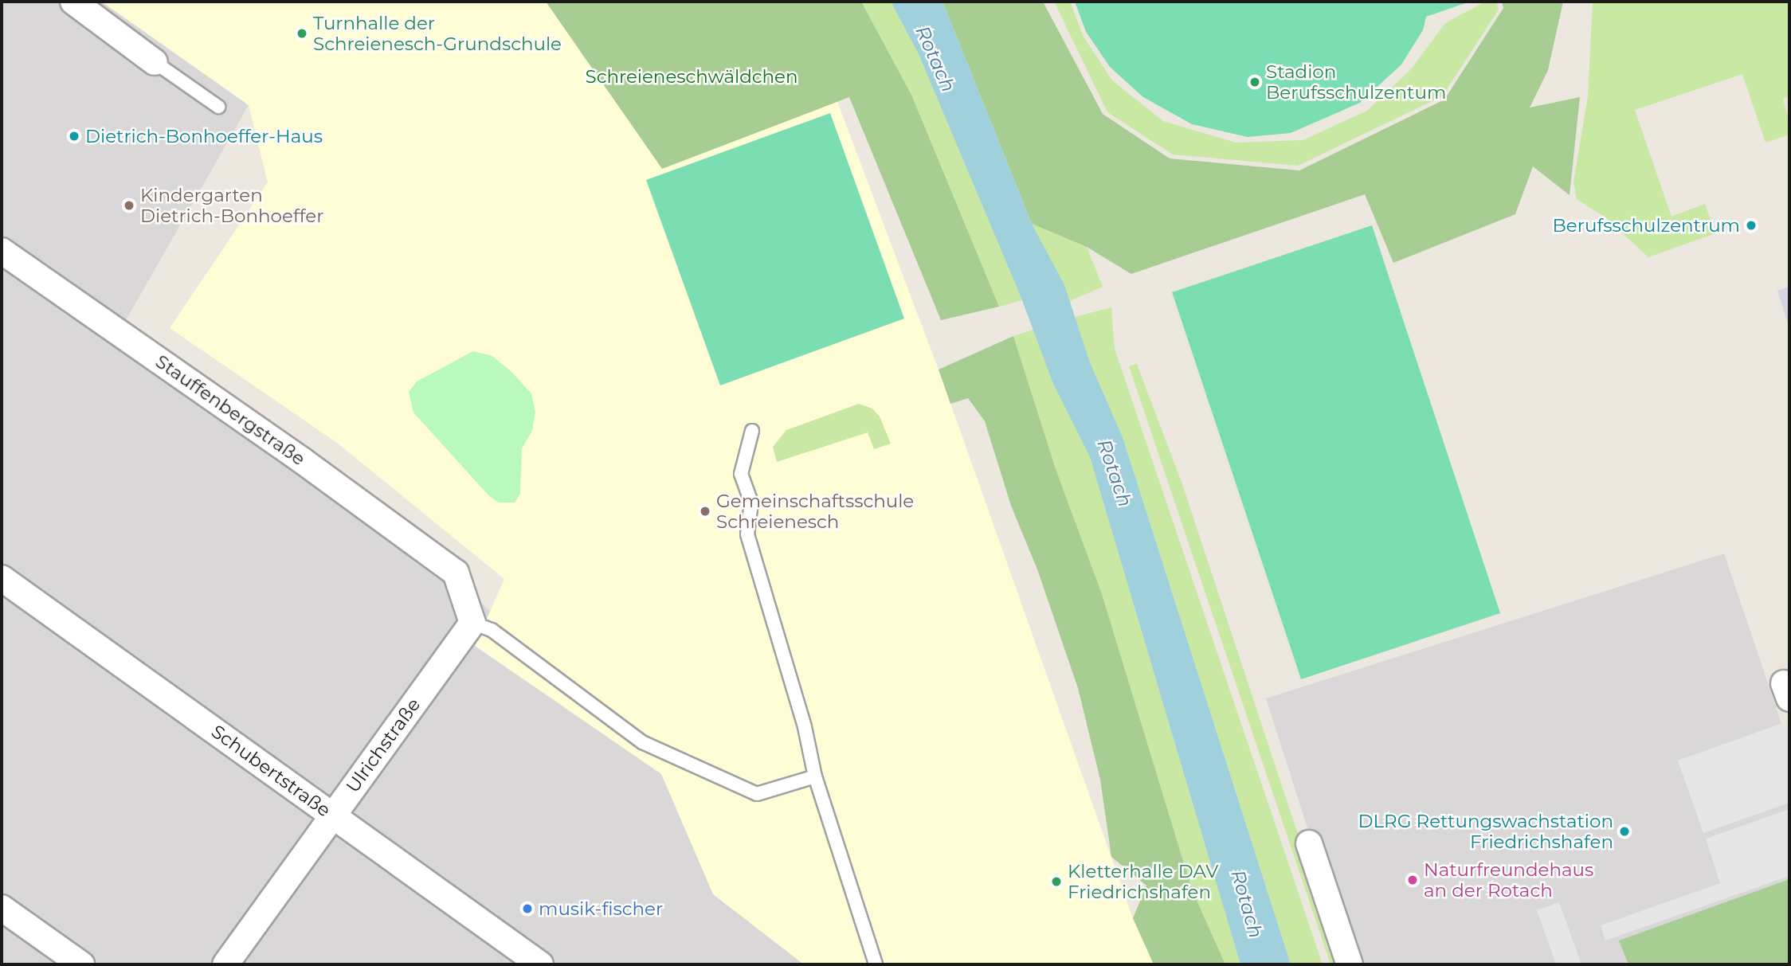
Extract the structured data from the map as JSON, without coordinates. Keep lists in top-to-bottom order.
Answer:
{
  "streets": {
    "street": ["Stauffenbergstraße", "Ulrichstraße", "Schubertstraße"]
  },
  "crossings": [
    ["Stauffenbergstraße", "Ulrichstraße"],
    ["Ulrichstraße", "Schubertstraße"]
  ],
  "water": ["Rotach"],
  "parks": ["Schreieneschwäldchen"],
  "places": [
    "Turnhalle der Schreienesch-Grundschule",
    "Stadion Berufsschulzentum",
    "Dietrich-Bonhoeffer-Haus",
    "Kindergarten Dietrich-Bonhoeffer",
    "Berufsschulzentrum",
    "Gemeinschaftsschule Schreienesch",
    "DLRG Rettungswachstation Friedrichshafen",
    "Naturfreundehaus an der Rotach",
    "Kletterhalle DAV Friedrichshafen",
    "musik-fischer"
  ]
}
